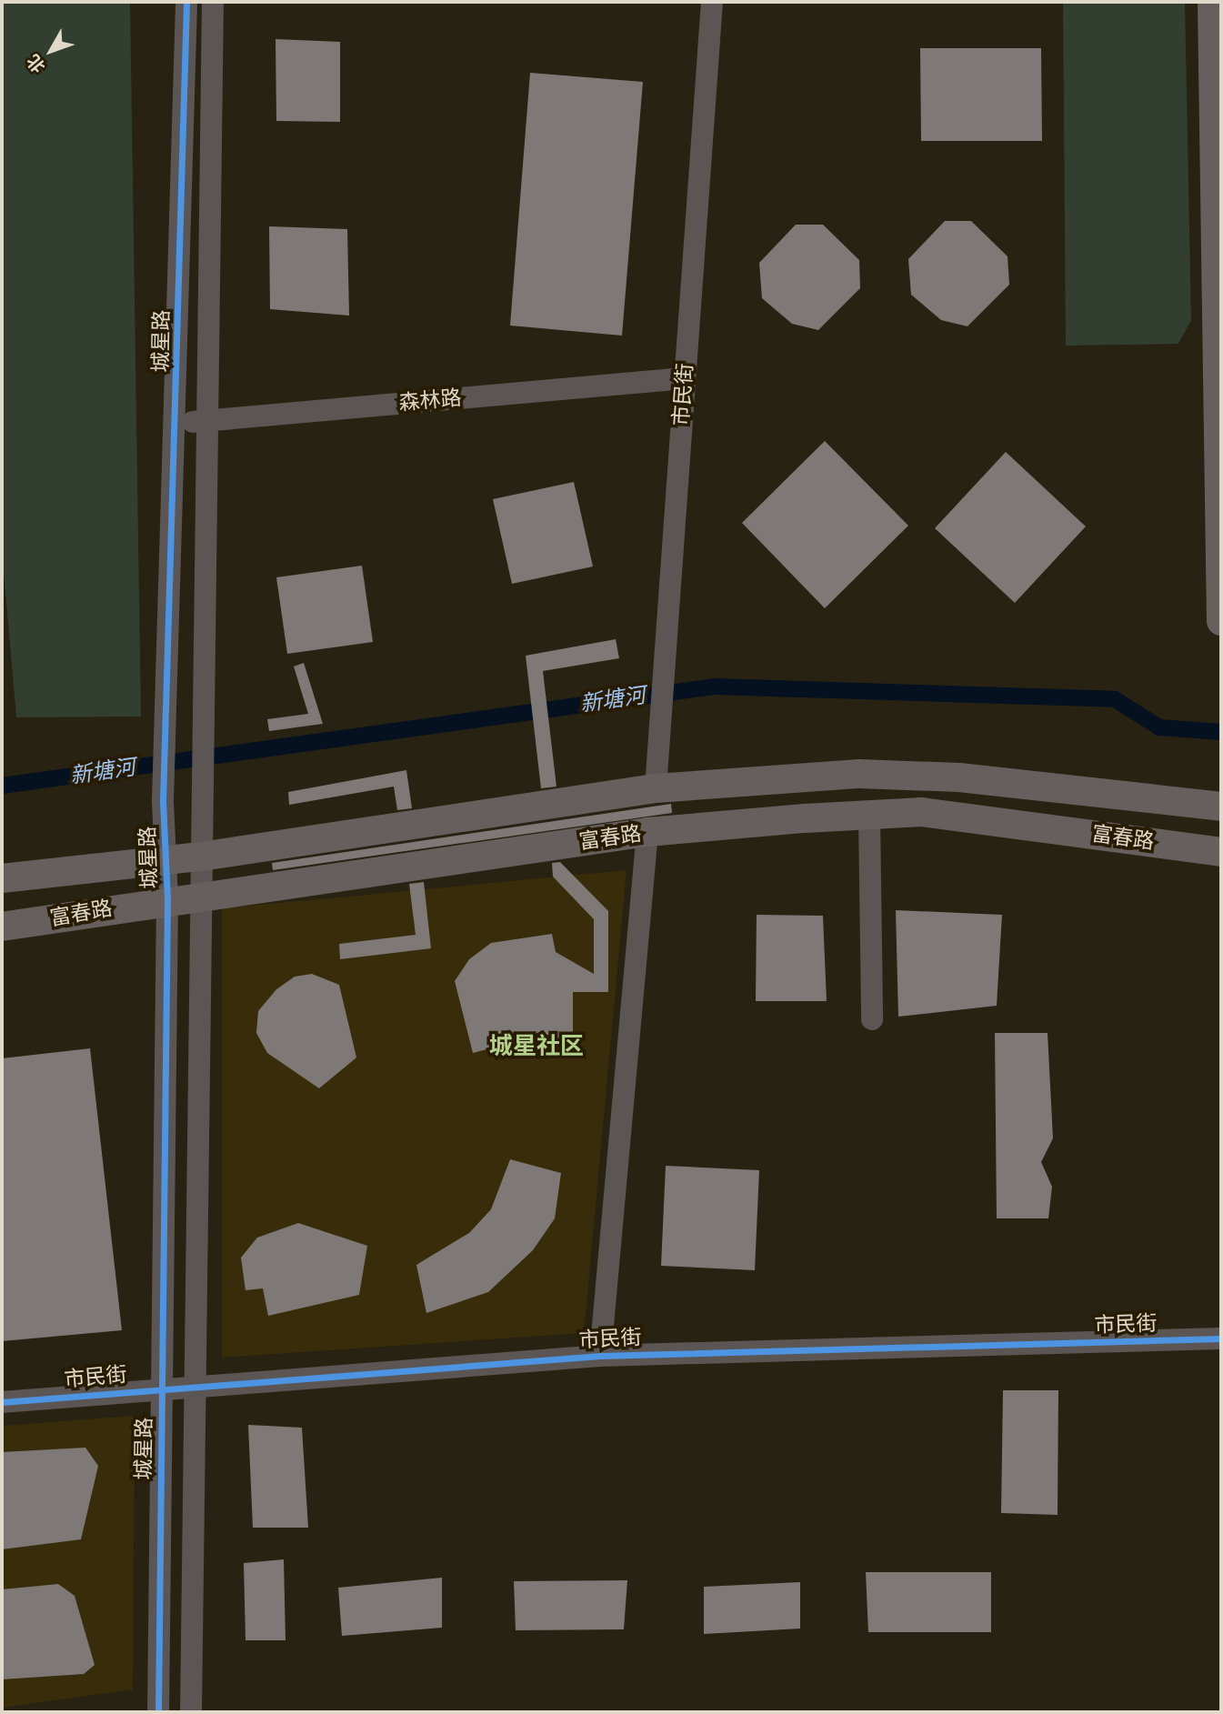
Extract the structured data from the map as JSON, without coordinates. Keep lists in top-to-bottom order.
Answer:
{
  "streets": {
    "main road": ["富春路"],
    "street": ["城星路", "市民街", "森林路"]
  },
  "crossings": [
    ["城星路", "市民街"],
    ["城星路", "森林路"],
    ["城星路", "富春路"],
    ["市民街", "森林路"],
    ["市民街", "富春路"]
  ],
  "districts": ["城星社区"],
  "water": ["新塘河"],
  "north": "bottom left"
}
